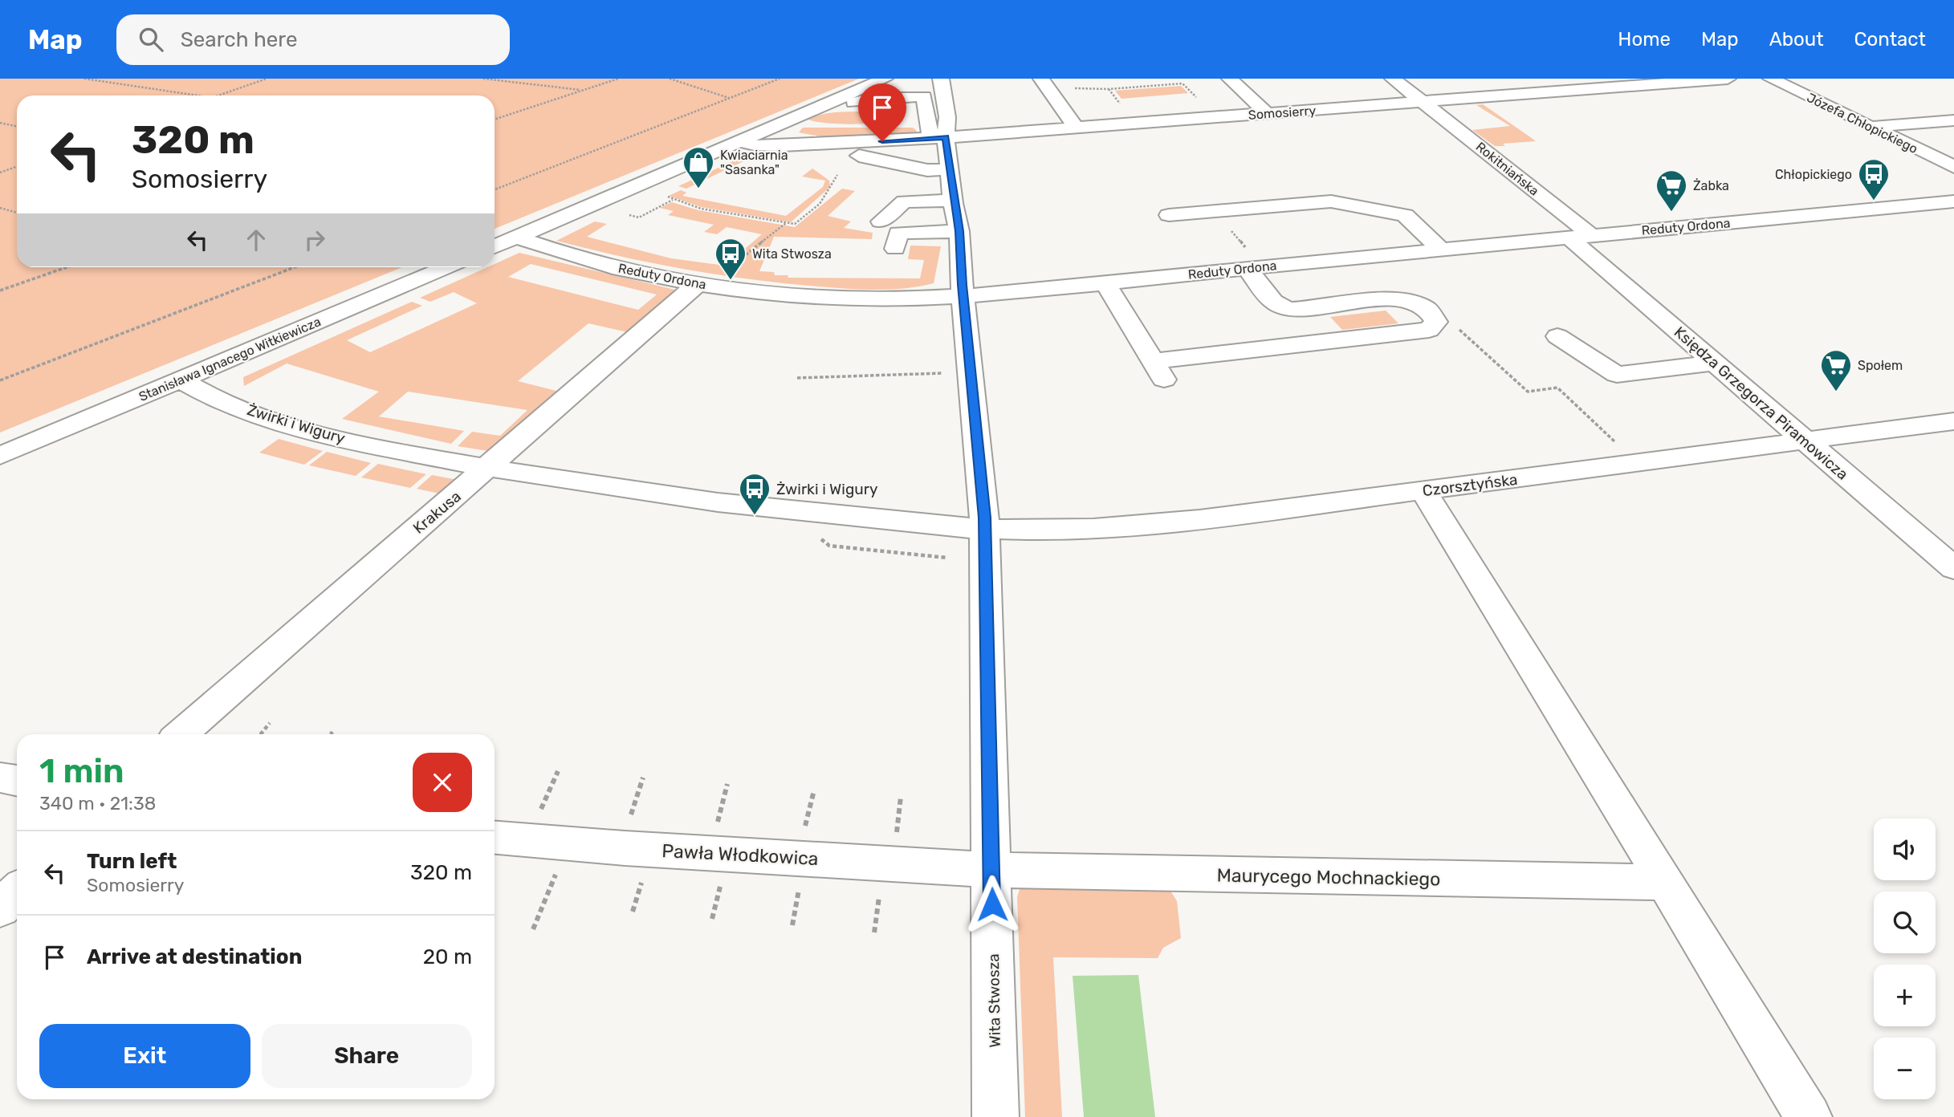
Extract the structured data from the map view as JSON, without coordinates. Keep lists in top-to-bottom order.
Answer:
{
  "streets": {
    "street": [
      "Somosierry",
      "Józefa Chłopickiego",
      "Rokitniańska",
      "Reduty Ordona",
      "Stanisława Ignacego Witkiewicza",
      "Księdza Grzegorza Piramowicza",
      "Żwirki i Wigury",
      "Czorsztyńska",
      "Krakusa",
      "Pawła Włodkowica",
      "Maurycego Mochnackiego",
      "Wita Stwosza"
    ]
  },
  "crossings": [
    ["Somosierry", "Rokitniańska"],
    ["Somosierry", "Wita Stwosza"],
    ["Rokitniańska", "Reduty Ordona"],
    ["Rokitniańska", "Księdza Grzegorza Piramowicza"],
    ["Reduty Ordona", "Księdza Grzegorza Piramowicza"],
    ["Reduty Ordona", "Krakusa"],
    ["Reduty Ordona", "Wita Stwosza"],
    ["Stanisława Ignacego Witkiewicza", "Żwirki i Wigury"],
    ["Księdza Grzegorza Piramowicza", "Czorsztyńska"],
    ["Żwirki i Wigury", "Czorsztyńska"],
    ["Żwirki i Wigury", "Krakusa"],
    ["Żwirki i Wigury", "Wita Stwosza"],
    ["Czorsztyńska", "Wita Stwosza"],
    ["Pawła Włodkowica", "Maurycego Mochnackiego"],
    ["Pawła Włodkowica", "Wita Stwosza"],
    ["Maurycego Mochnackiego", "Wita Stwosza"]
  ],
  "places": {
    "shop": ["Kwiaciarnia \"Sasanka\""],
    "bus stop": ["Chłopickiego", "Wita Stwosza", "Żwirki i Wigury"],
    "supermarket": ["Żabka", "Społem"]
  },
  "page": {
    "header": "Map",
    "search": "Search here",
    "nav": [
      "Home",
      "Map",
      "About",
      "Contact"
    ],
    "turn": ["320 m", "Somosierry"],
    "heading": ["1 min", "340 m · 21:38"],
    "map_buttons": ["+", "−"],
    "list": [
      {
        "name": "Turn left",
        "note": "Somosierry",
        "value": "320 m"
      },
      {
        "name": "Arrive at destination",
        "value": "20 m"
      }
    ],
    "buttons": ["Exit", "Share"]
  }
}
